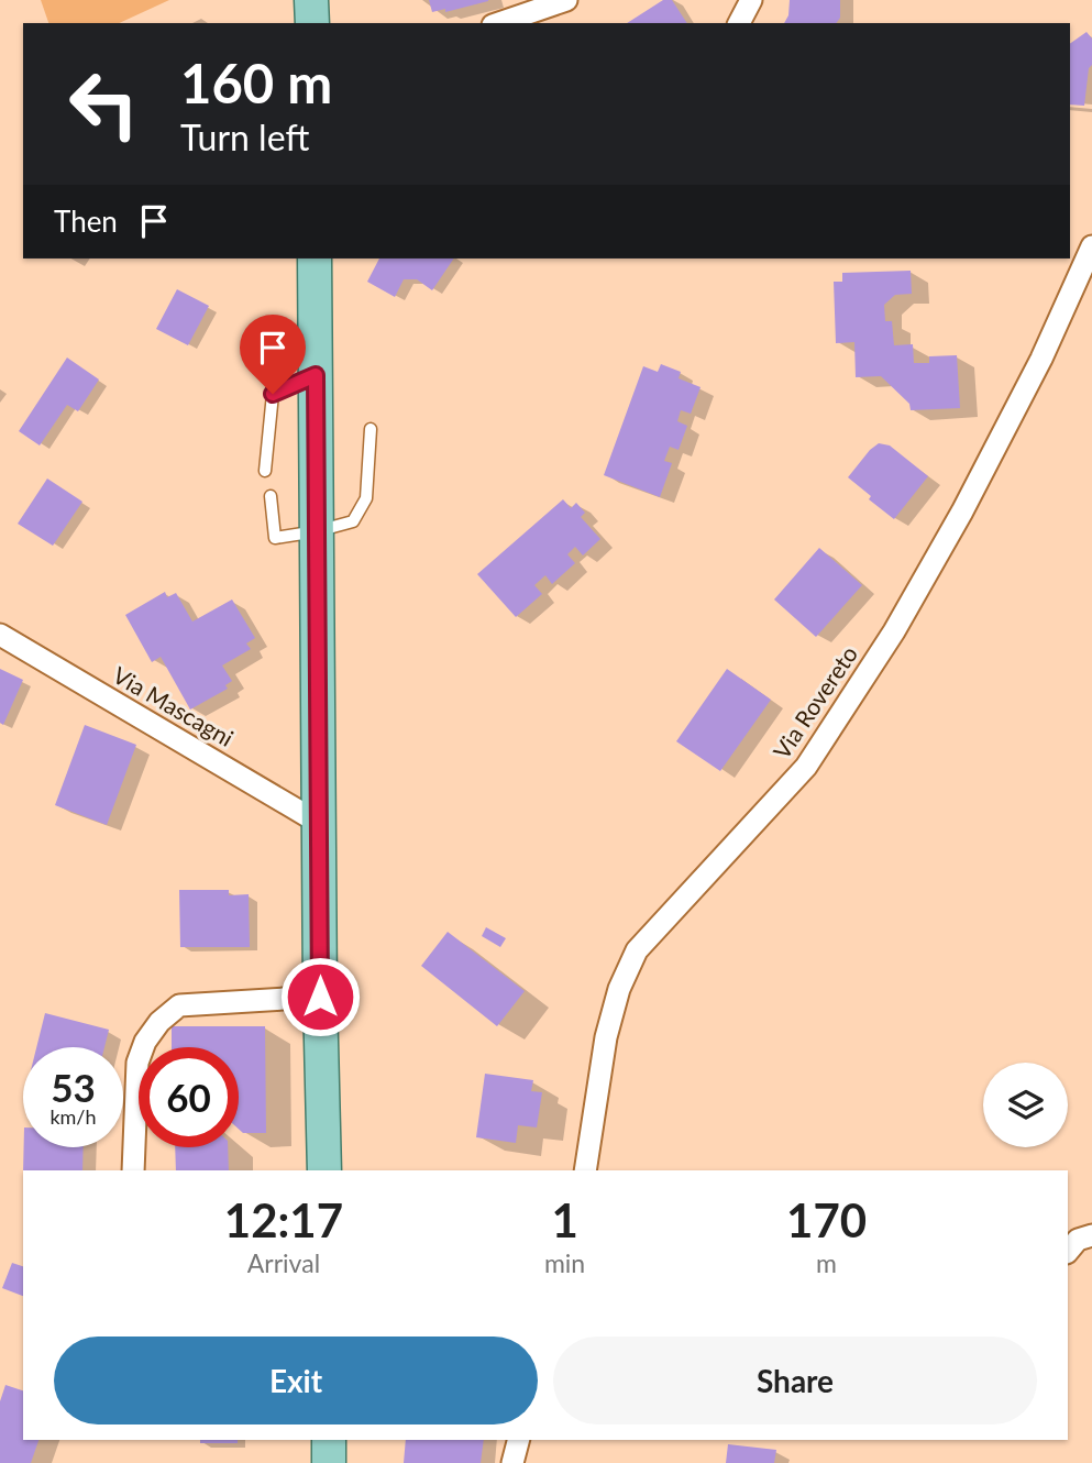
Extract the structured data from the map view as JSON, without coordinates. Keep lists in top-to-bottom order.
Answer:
{
  "streets": {
    "street": ["Via Rovereto", "Via Mascagni"]
  },
  "page": {
    "turn": ["160 m", "Turn left"],
    "then": "Then",
    "speed": "53 km/h",
    "limit": "60",
    "eta": [
      "12:17",
      "Arrival",
      "1",
      "min",
      "170",
      "m"
    ],
    "buttons": ["Exit", "Share"]
  }
}
